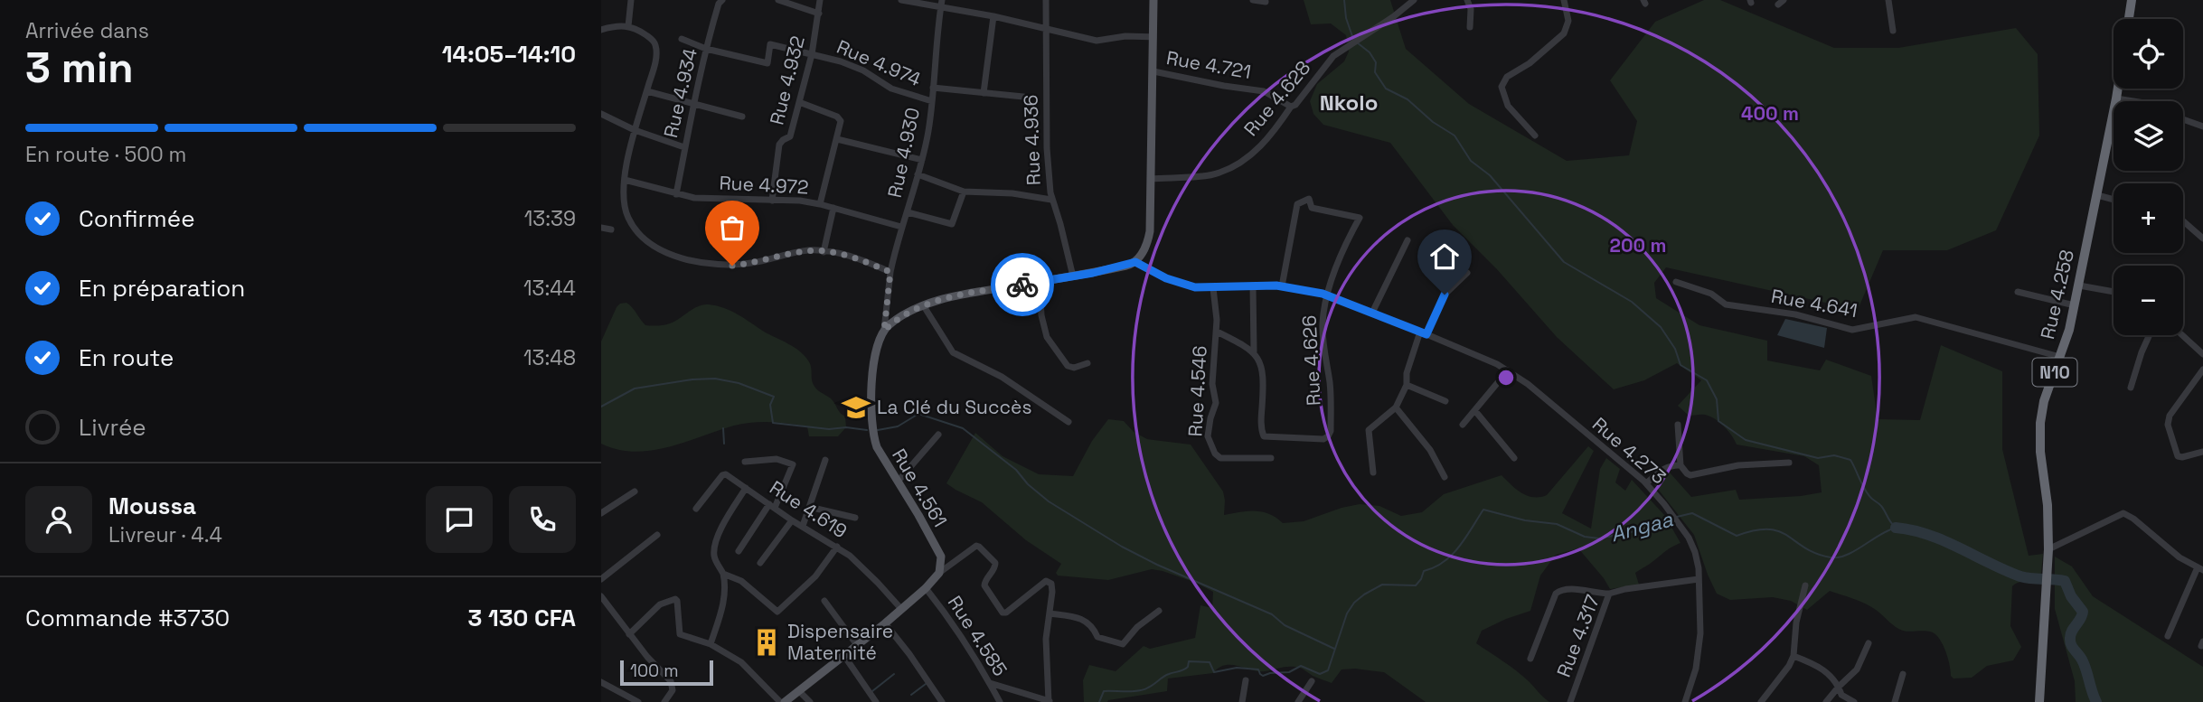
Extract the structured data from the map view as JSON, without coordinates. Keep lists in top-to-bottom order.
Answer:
{
  "streets": {
    "highway": ["Rue 4.258", "N10"],
    "main road": ["Rue 4.561"],
    "street": [
      "Rue 4.974",
      "Rue 4.721",
      "Rue 4.932",
      "Rue 4.934",
      "Rue 4.628",
      "Rue 4.936",
      "Rue 4.930",
      "Rue 4.972",
      "Rue 4.641",
      "Rue 4.626",
      "Rue 4.546",
      "Rue 4.273",
      "Rue 4.619",
      "Rue 4.585",
      "Rue 4.317"
    ]
  },
  "crossings": [
    ["Rue 4.974", "Rue 4.932"],
    ["Rue 4.974", "Rue 4.934"],
    ["Rue 4.974", "Rue 4.930"],
    ["Rue 4.721", "Rue 4.628"],
    ["Rue 4.932", "Rue 4.972"],
    ["Rue 4.934", "Rue 4.972"],
    ["Rue 4.930", "Rue 4.972"],
    ["Rue 4.930", "Rue 4.561"],
    ["Rue 4.258", "Rue 4.641"],
    ["Rue 4.626", "Rue 4.273"],
    ["Rue 4.546", "Rue 4.273"],
    ["Rue 4.273", "Rue 4.317"]
  ],
  "districts": ["Nkolo"],
  "water": ["Angaa"],
  "places": {
    "school or university": ["La Clé du Succès"],
    "building": ["Dispensaire Maternité"]
  },
  "scale_bar": "100 m",
  "page": {
    "heading": ["3 min", "Arrivée dans", "14:05–14:10"],
    "panel": [
      "Moussa",
      "Livreur · 4.4",
      "Commande #3730",
      "3 130 CFA"
    ],
    "map_buttons": ["+", "−"],
    "bar": "En route · 500 m",
    "list": [
      ["Confirmée", "13:39"],
      ["En préparation", "13:44"],
      ["En route", "13:48"],
      "Livrée"
    ],
    "scale": "100 m"
  },
  "rings": ["400 m", "200 m"]
}
